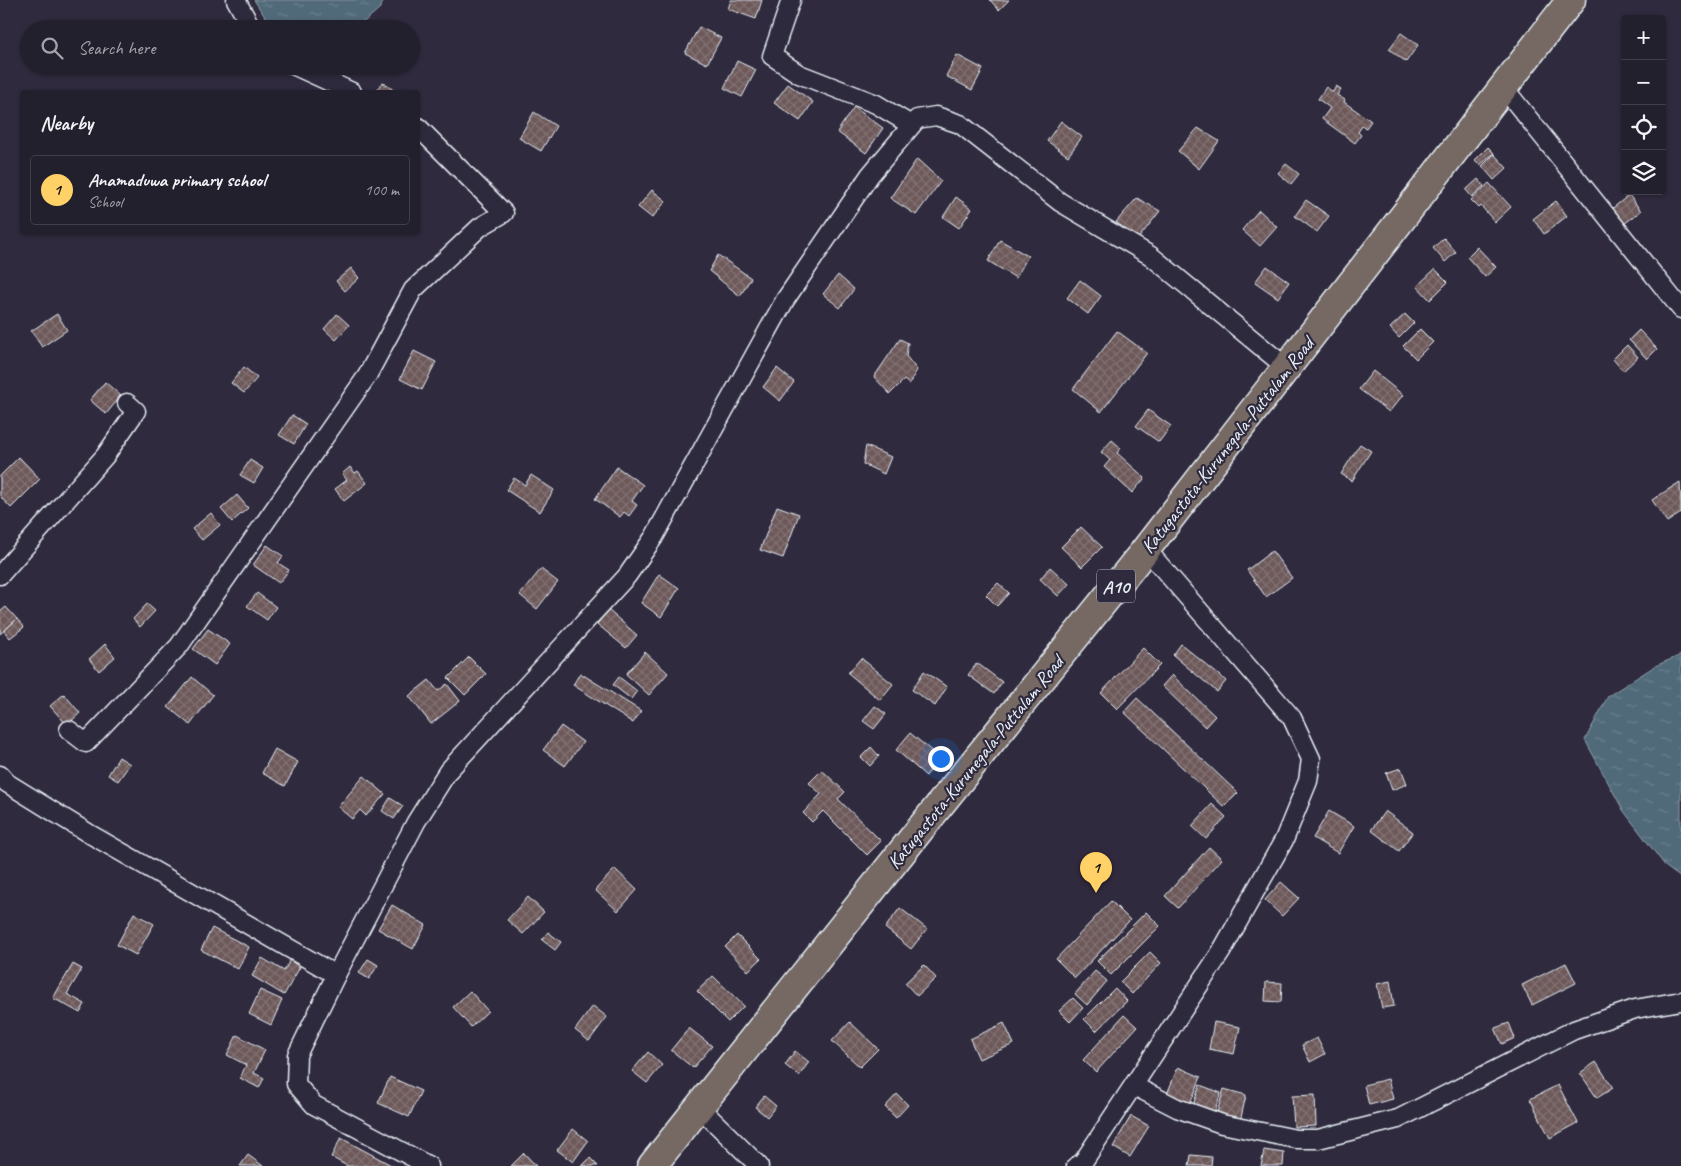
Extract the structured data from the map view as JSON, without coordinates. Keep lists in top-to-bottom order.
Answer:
{
  "streets": {
    "highway": ["Katugastota-Kurunegala-Puttalam Road", "A10"]
  },
  "page": {
    "map_buttons": ["+", "−"],
    "search": "Search here",
    "heading": "Nearby",
    "list": [
      {
        "mark": "1",
        "name": "Anamaduwa primary school",
        "note": "School",
        "value": "100 m"
      }
    ],
    "pins": "1"
  }
}
